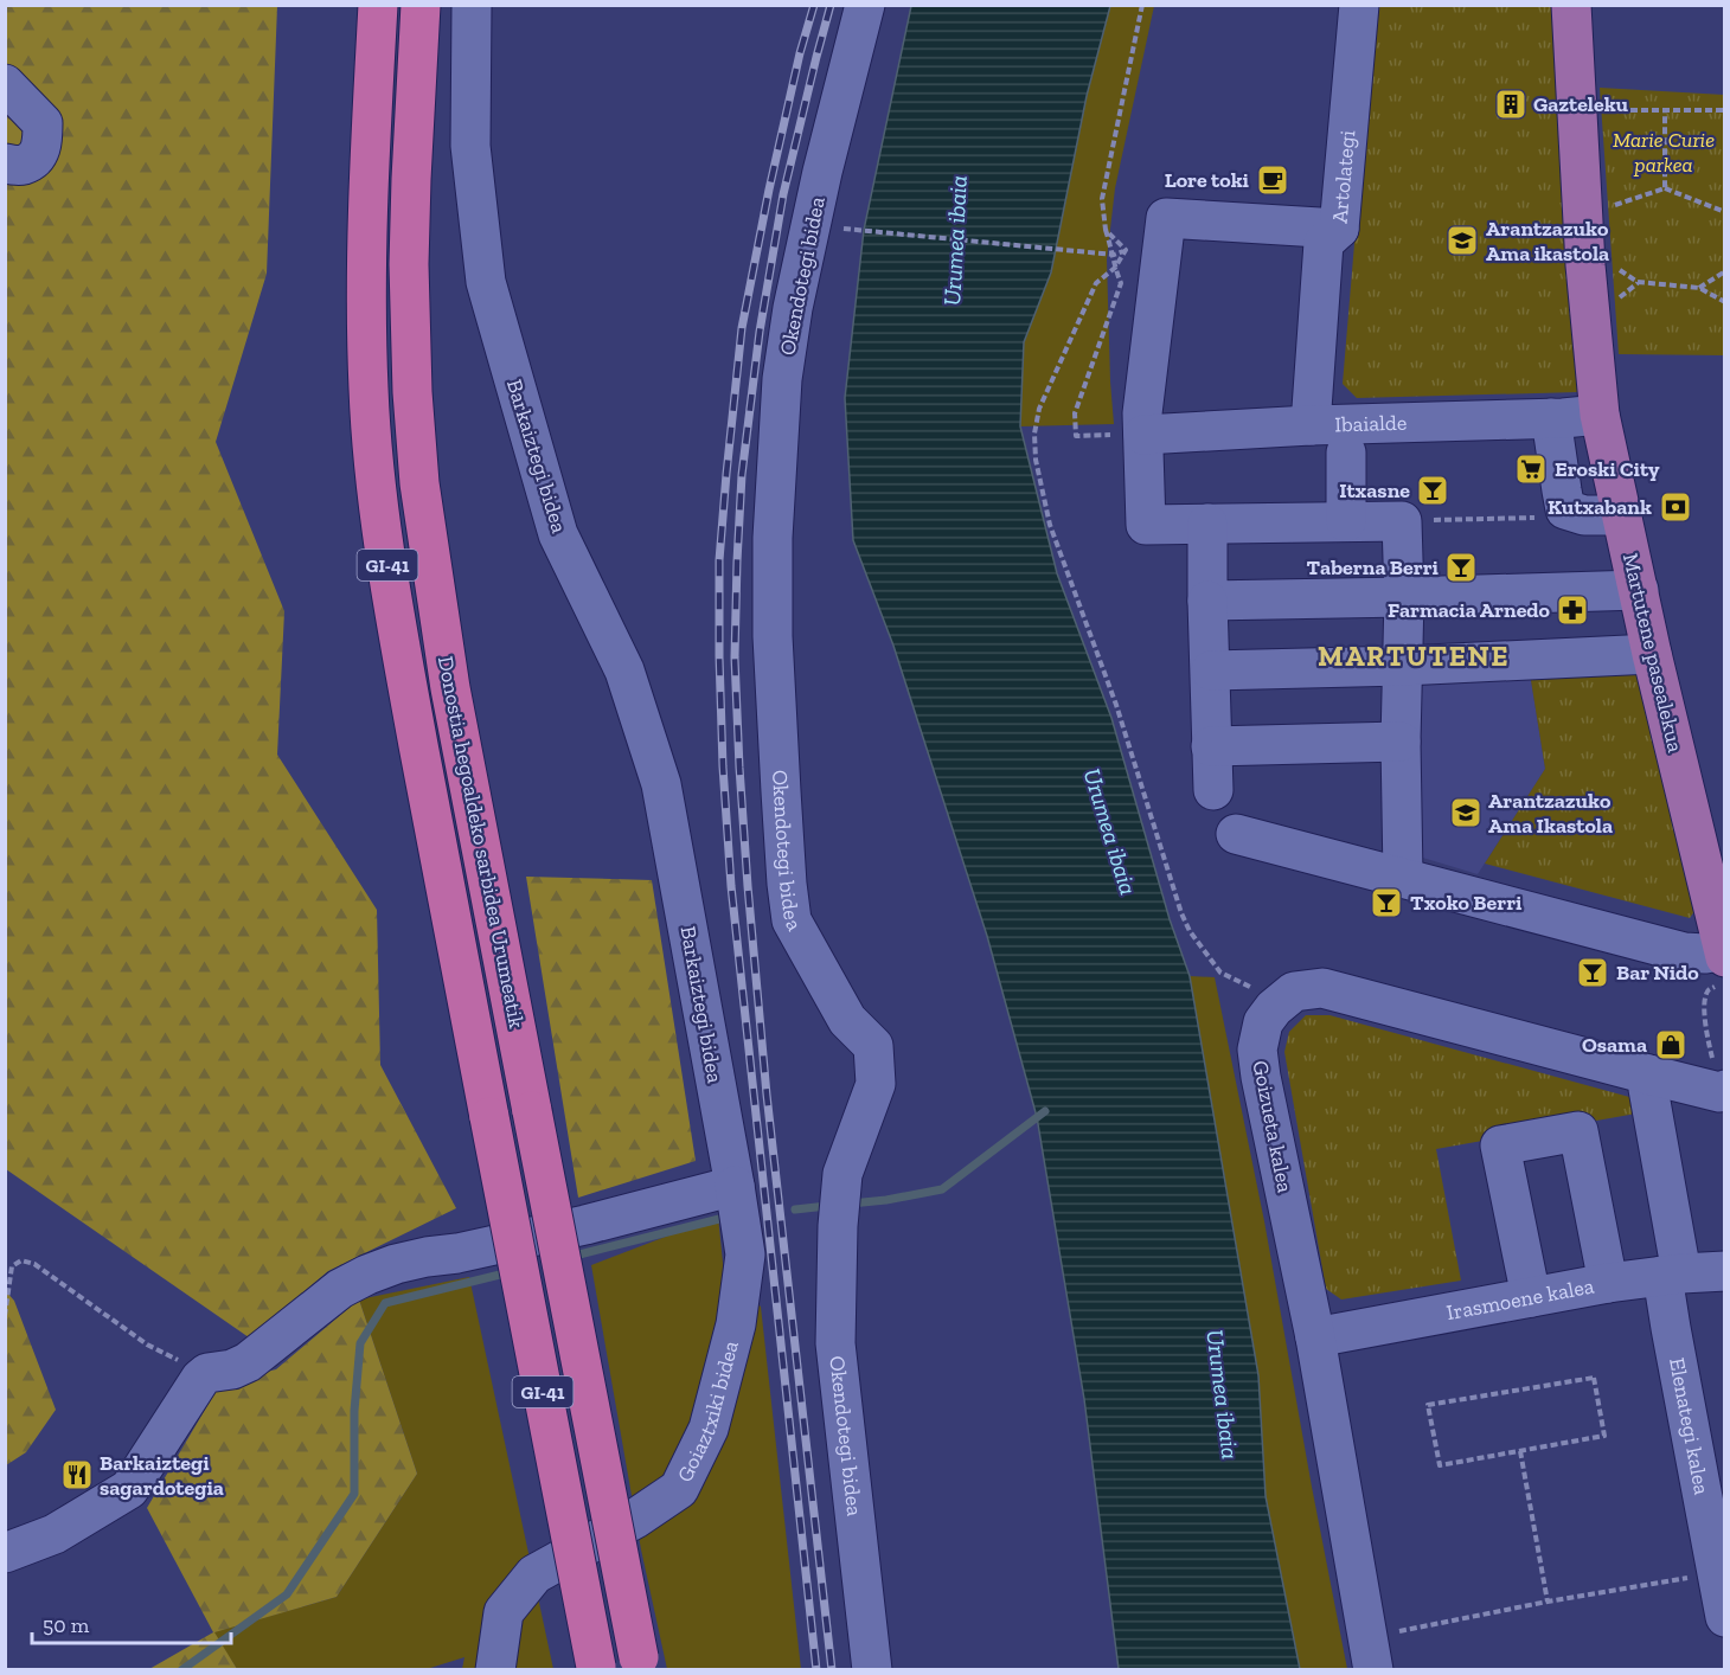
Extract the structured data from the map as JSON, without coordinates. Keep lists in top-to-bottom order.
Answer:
{
  "streets": {
    "highway": ["GI-41", "Donostia hegoaldeko sarbidea Urumeatik"],
    "main road": ["Martutene pasealekua"],
    "street": [
      "Artolategi",
      "Okendotegi bidea",
      "Ibaialde",
      "Barkaiztegi bidea",
      "Goizueta kalea",
      "Irasmoene kalea",
      "Goiaztxiki bidea",
      "Elenategi kalea"
    ]
  },
  "crossings": [
    ["Artolategi", "Ibaialde"],
    ["Ibaialde", "Martutene pasealekua"],
    ["Barkaiztegi bidea", "Goiaztxiki bidea"],
    ["Goizueta kalea", "Irasmoene kalea"],
    ["Irasmoene kalea", "Elenategi kalea"]
  ],
  "districts": ["MARTUTENE"],
  "water": ["Urumea ibaia"],
  "parks": ["Marie Curie parkea"],
  "places": {
    "building": ["Gazteleku"],
    "cafe": ["Lore toki"],
    "school or university": ["Arantzazuko Ama ikastola", "Arantzazuko Ama Ikastola"],
    "supermarket": ["Eroski City"],
    "bar": [
      "Itxasne",
      "Taberna Berri",
      "Txoko Berri",
      "Bar Nido"
    ],
    "bank": ["Kutxabank"],
    "pharmacy": ["Farmacia Arnedo"],
    "shop": ["Osama"],
    "restaurant": ["Barkaiztegi sagardotegia"]
  },
  "scale_bar": "50 m"
}
